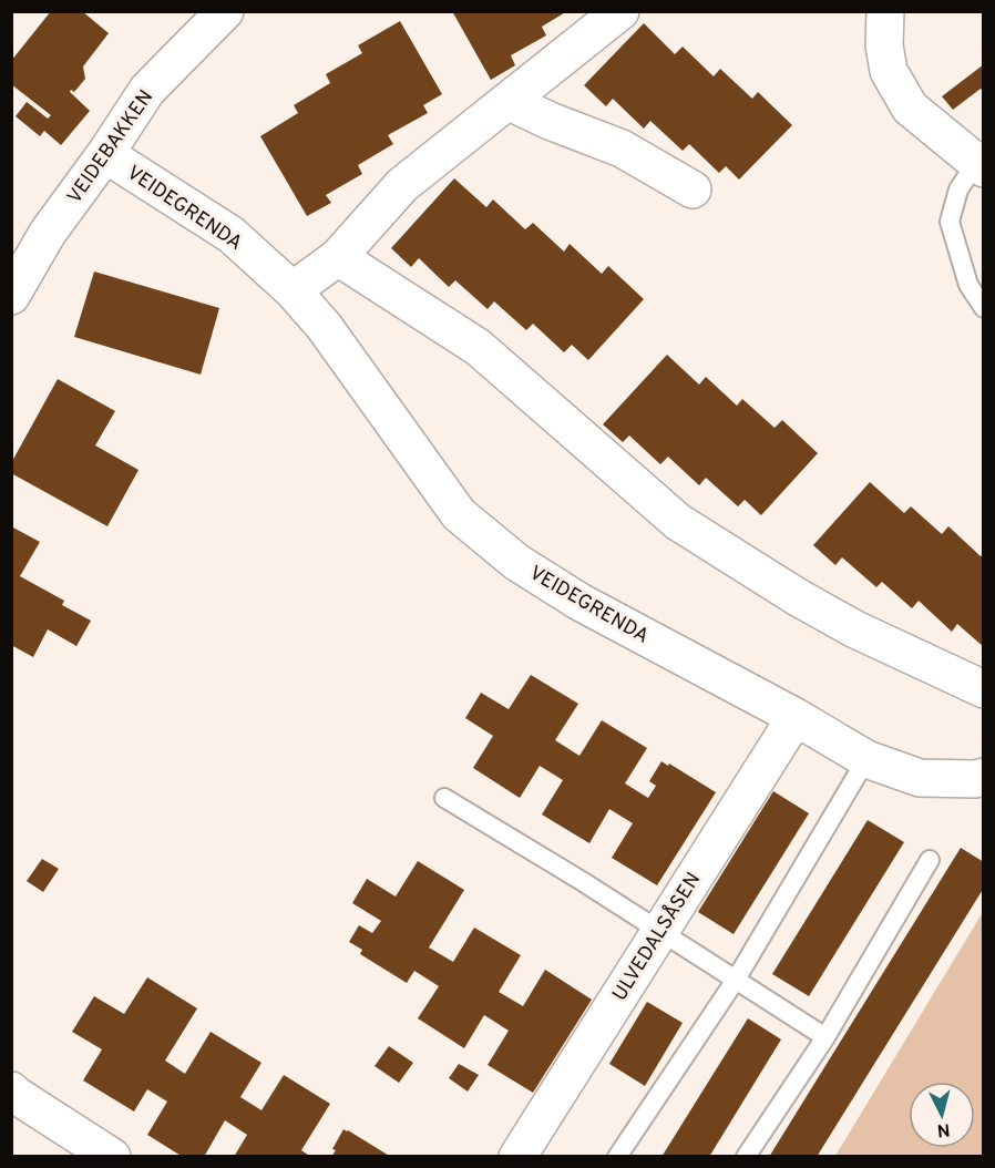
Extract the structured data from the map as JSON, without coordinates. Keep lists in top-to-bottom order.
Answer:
{
  "streets": {
    "street": ["VEIDEBAKKEN", "VEIDEGRENDA", "ULVEDALSÅSEN"]
  },
  "crossings": [
    ["VEIDEBAKKEN", "VEIDEGRENDA"],
    ["VEIDEGRENDA", "ULVEDALSÅSEN"]
  ],
  "north": "bottom"
}
